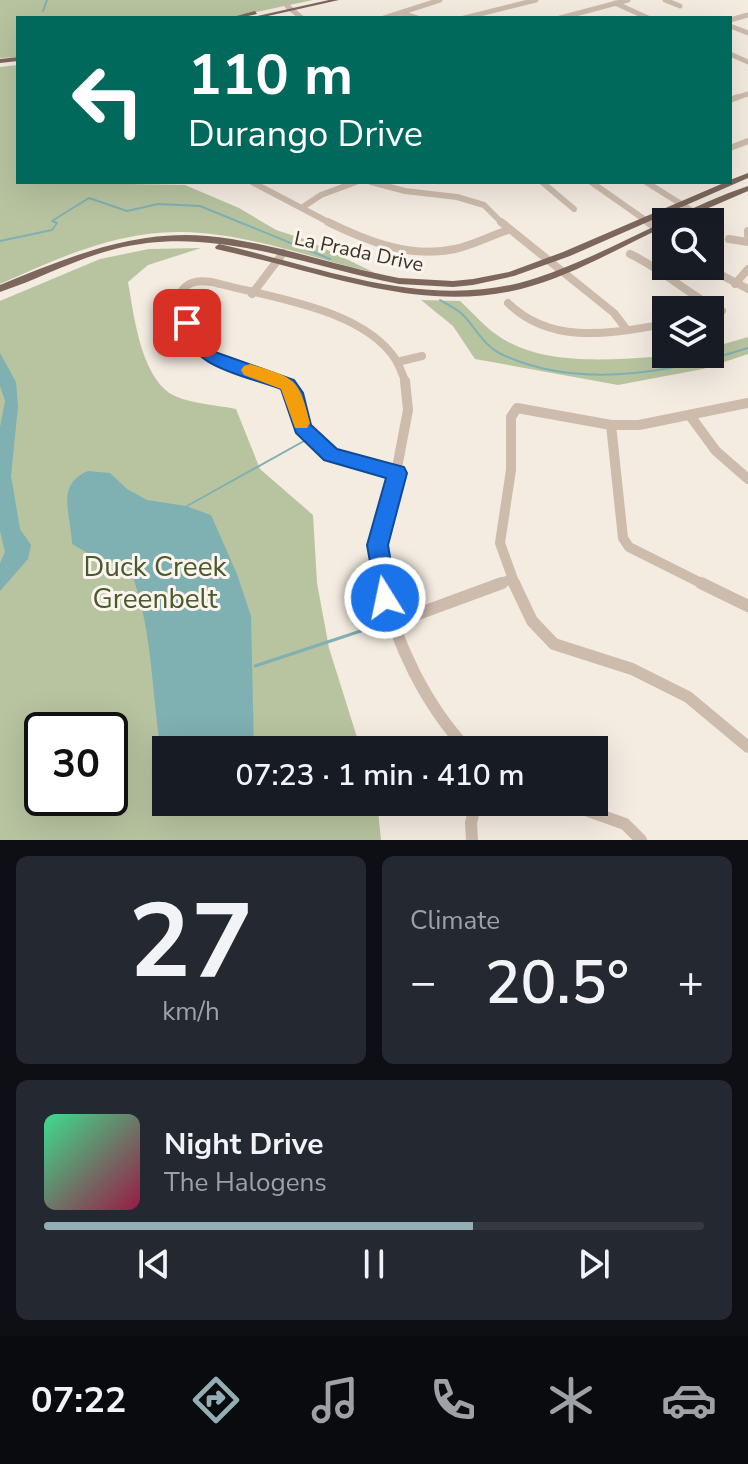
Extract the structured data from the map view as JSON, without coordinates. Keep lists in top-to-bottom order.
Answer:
{
  "streets": {
    "main road": ["La Prada Drive"]
  },
  "parks": ["Duck Creek Greenbelt"],
  "page": {
    "turn": ["110 m", "Durango Drive"],
    "limit": "30",
    "trip": "07:23 · 1 min · 410 m",
    "tile": [
      ["27", "km/h"],
      "Climate"
    ],
    "heat": ["−", "20.5°", "+"],
    "song": ["Night Drive", "The Halogens"],
    "tabs": "07:22"
  }
}
